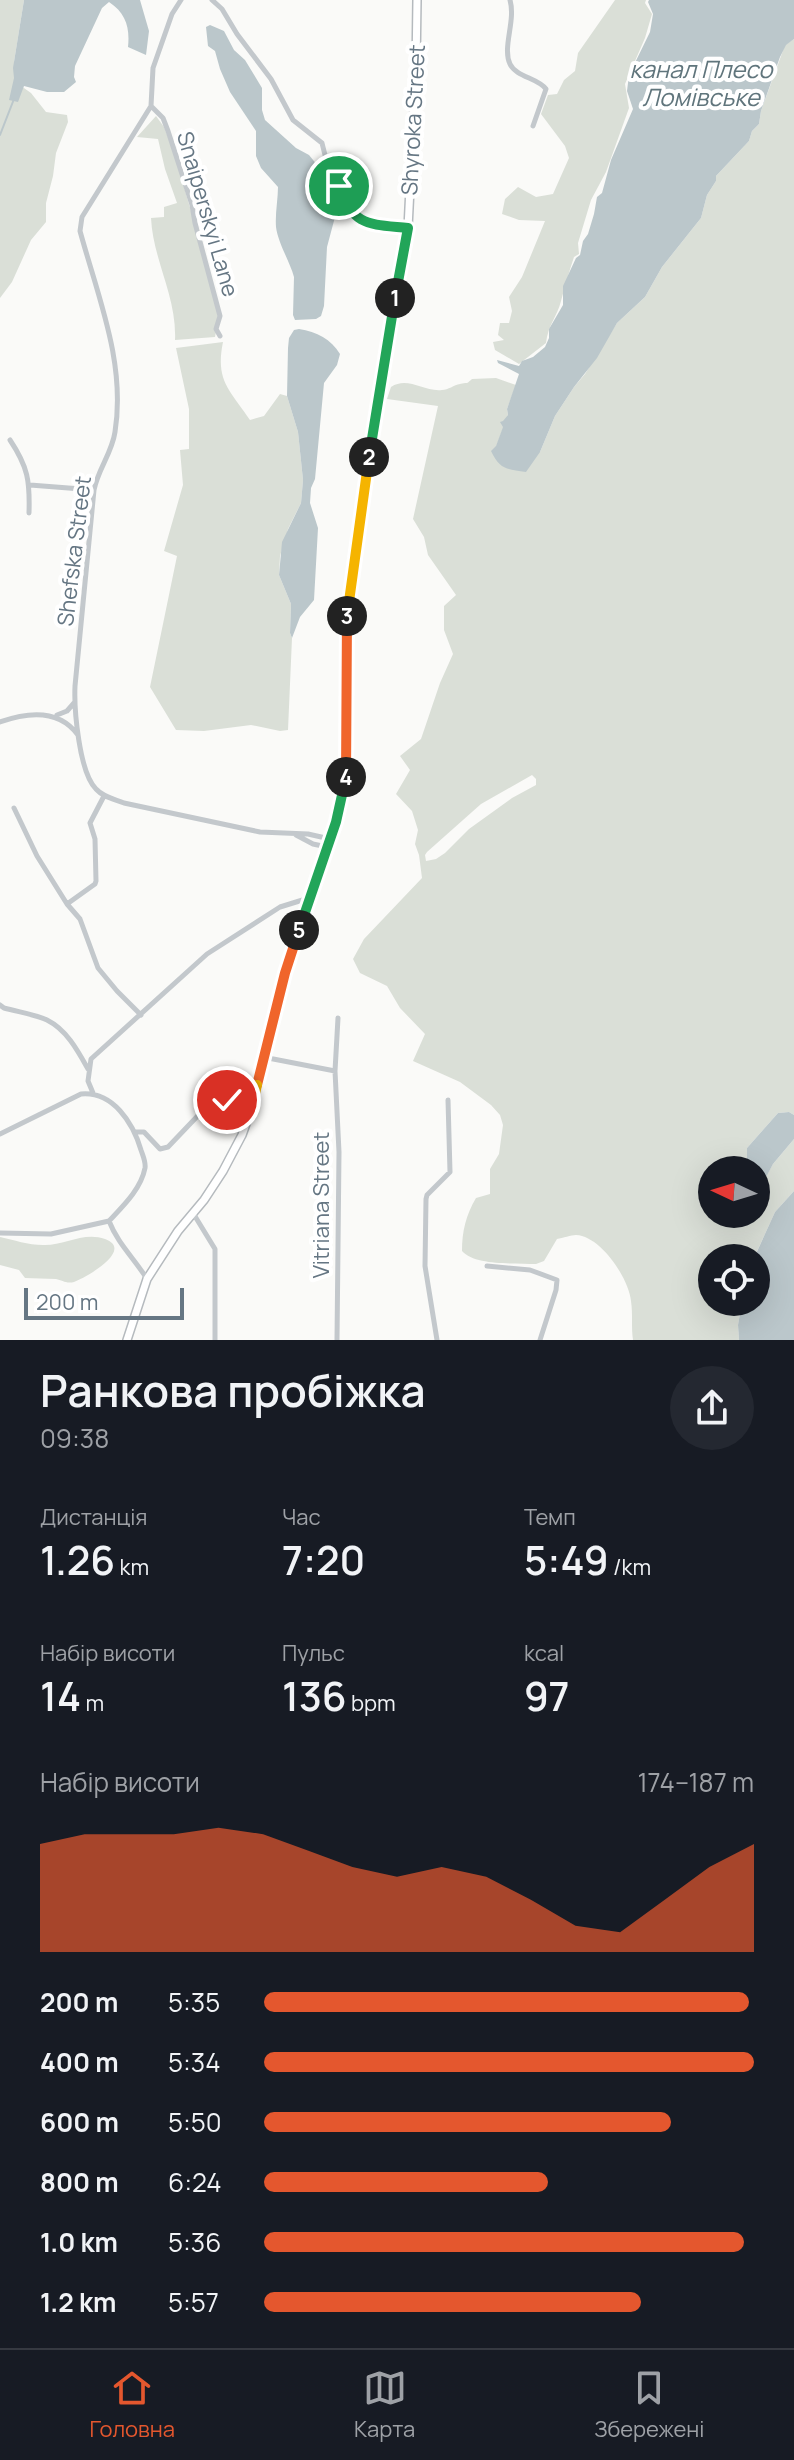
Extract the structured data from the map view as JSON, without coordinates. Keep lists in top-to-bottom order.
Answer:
{
  "streets": {
    "main road": ["Shyroka Street"],
    "street": ["Snaiperskyi Lane", "Shefska Street", "Vitriana Street"]
  },
  "crossings": [
    ["Snaiperskyi Lane", "Shefska Street"]
  ],
  "water": ["канал Плесо Ломівське"],
  "scale_bar": "200 m",
  "north": "left",
  "page": {
    "pins": [
      "1",
      "2",
      "3",
      "4",
      "5"
    ],
    "scale": "200 m",
    "heading": ["Ранкова пробіжка", "09:38"],
    "stats": [
      ["Дистанція", "1.26 km"],
      ["Час", "7:20"],
      ["Темп", "5:49 /km"],
      ["Набір висоти", "14 m"],
      ["Пульс", "136 bpm"],
      ["kcal", "97"]
    ],
    "chart": ["Набір висоти", "174–187 m"],
    "list": [
      {
        "name": "200 m",
        "note": "5:35"
      },
      {
        "name": "400 m",
        "note": "5:34"
      },
      {
        "name": "600 m",
        "note": "5:50"
      },
      {
        "name": "800 m",
        "note": "6:24"
      },
      {
        "name": "1.0 km",
        "note": "5:36"
      },
      {
        "name": "1.2 km",
        "note": "5:57"
      }
    ],
    "tabs": ["Головна", "Карта", "Збережені"]
  }
}
